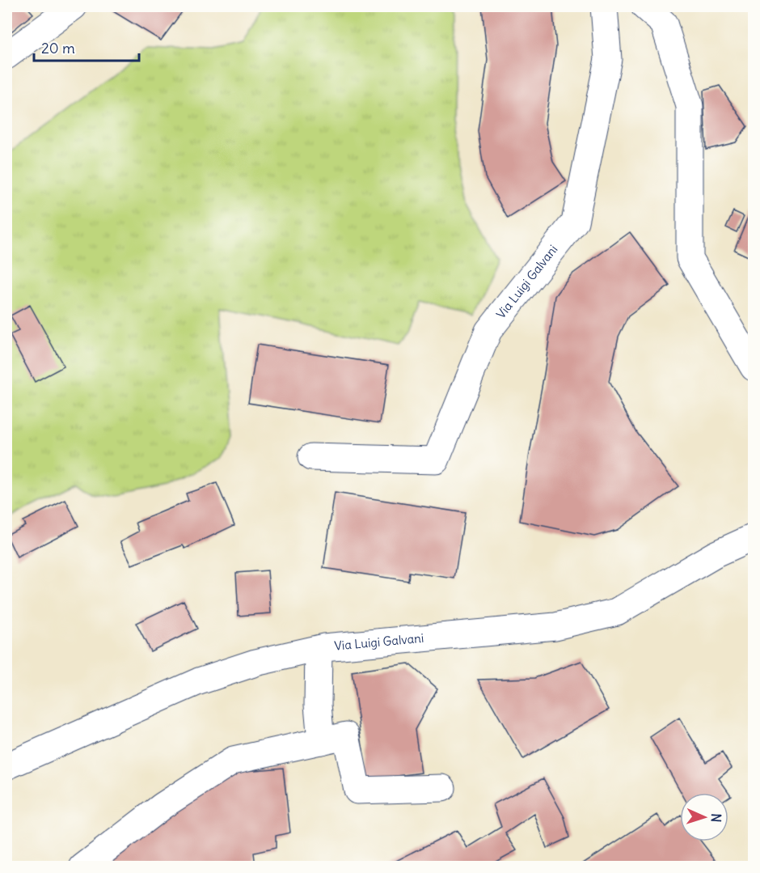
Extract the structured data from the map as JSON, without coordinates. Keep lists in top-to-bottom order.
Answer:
{
  "streets": {
    "street": ["Via Luigi Galvani"]
  },
  "scale_bar": "20 m",
  "north": "right"
}
